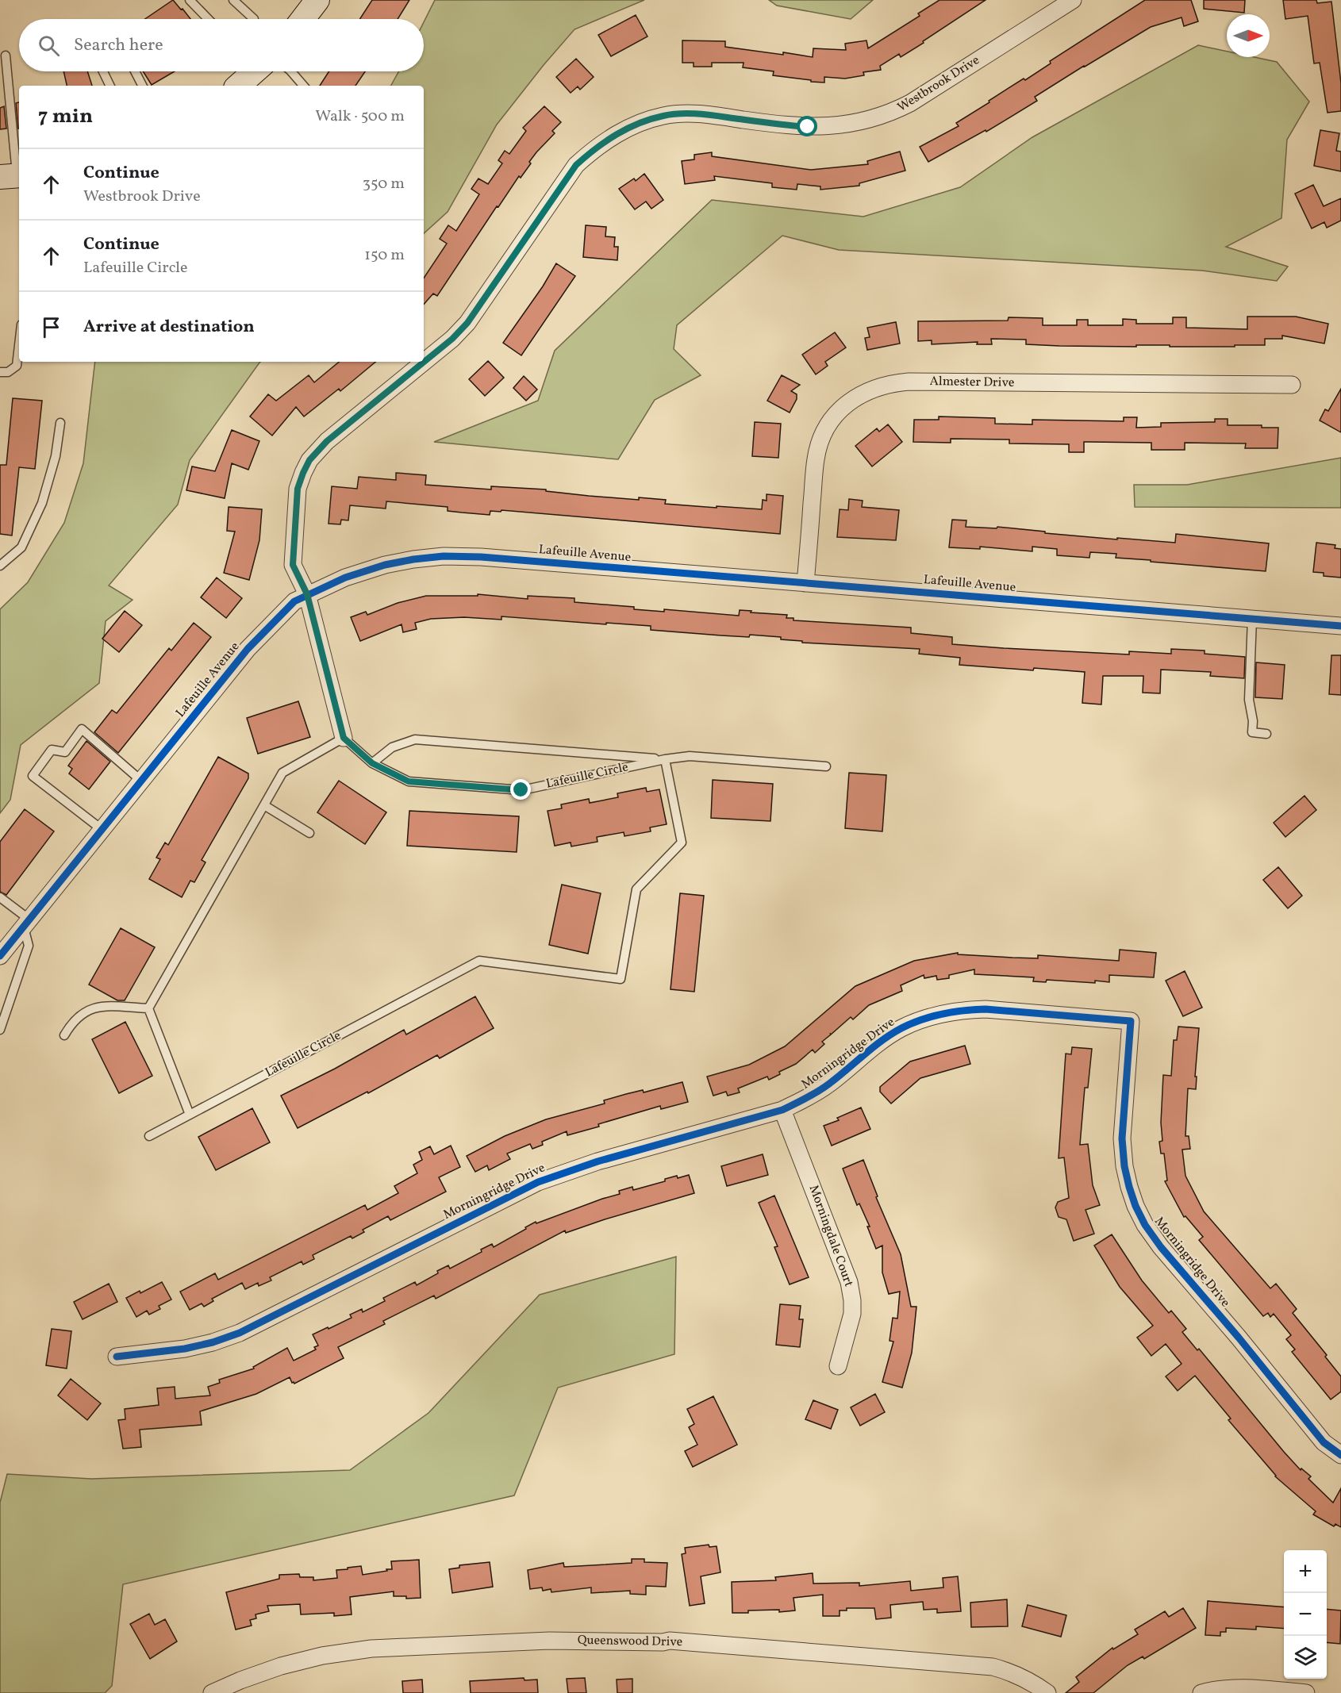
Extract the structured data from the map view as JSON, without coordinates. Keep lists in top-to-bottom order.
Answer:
{
  "streets": {
    "street": [
      "Westbrook Drive",
      "Almester Drive",
      "Lafeuille Avenue",
      "Morningridge Drive",
      "Morningdale Court",
      "Queenswood Drive"
    ],
    "lane": ["Lafeuille Circle"]
  },
  "crossings": [
    ["Westbrook Drive", "Lafeuille Avenue"],
    ["Almester Drive", "Lafeuille Avenue"],
    ["Morningridge Drive", "Morningdale Court"]
  ],
  "north": "right",
  "page": {
    "search": "Search here",
    "heading": ["7 min", "Walk · 500 m"],
    "list": [
      ["Continue", "Westbrook Drive", "350 m"],
      ["Continue", "Lafeuille Circle", "150 m"],
      "Arrive at destination"
    ],
    "map_buttons": ["+", "−"]
  }
}
